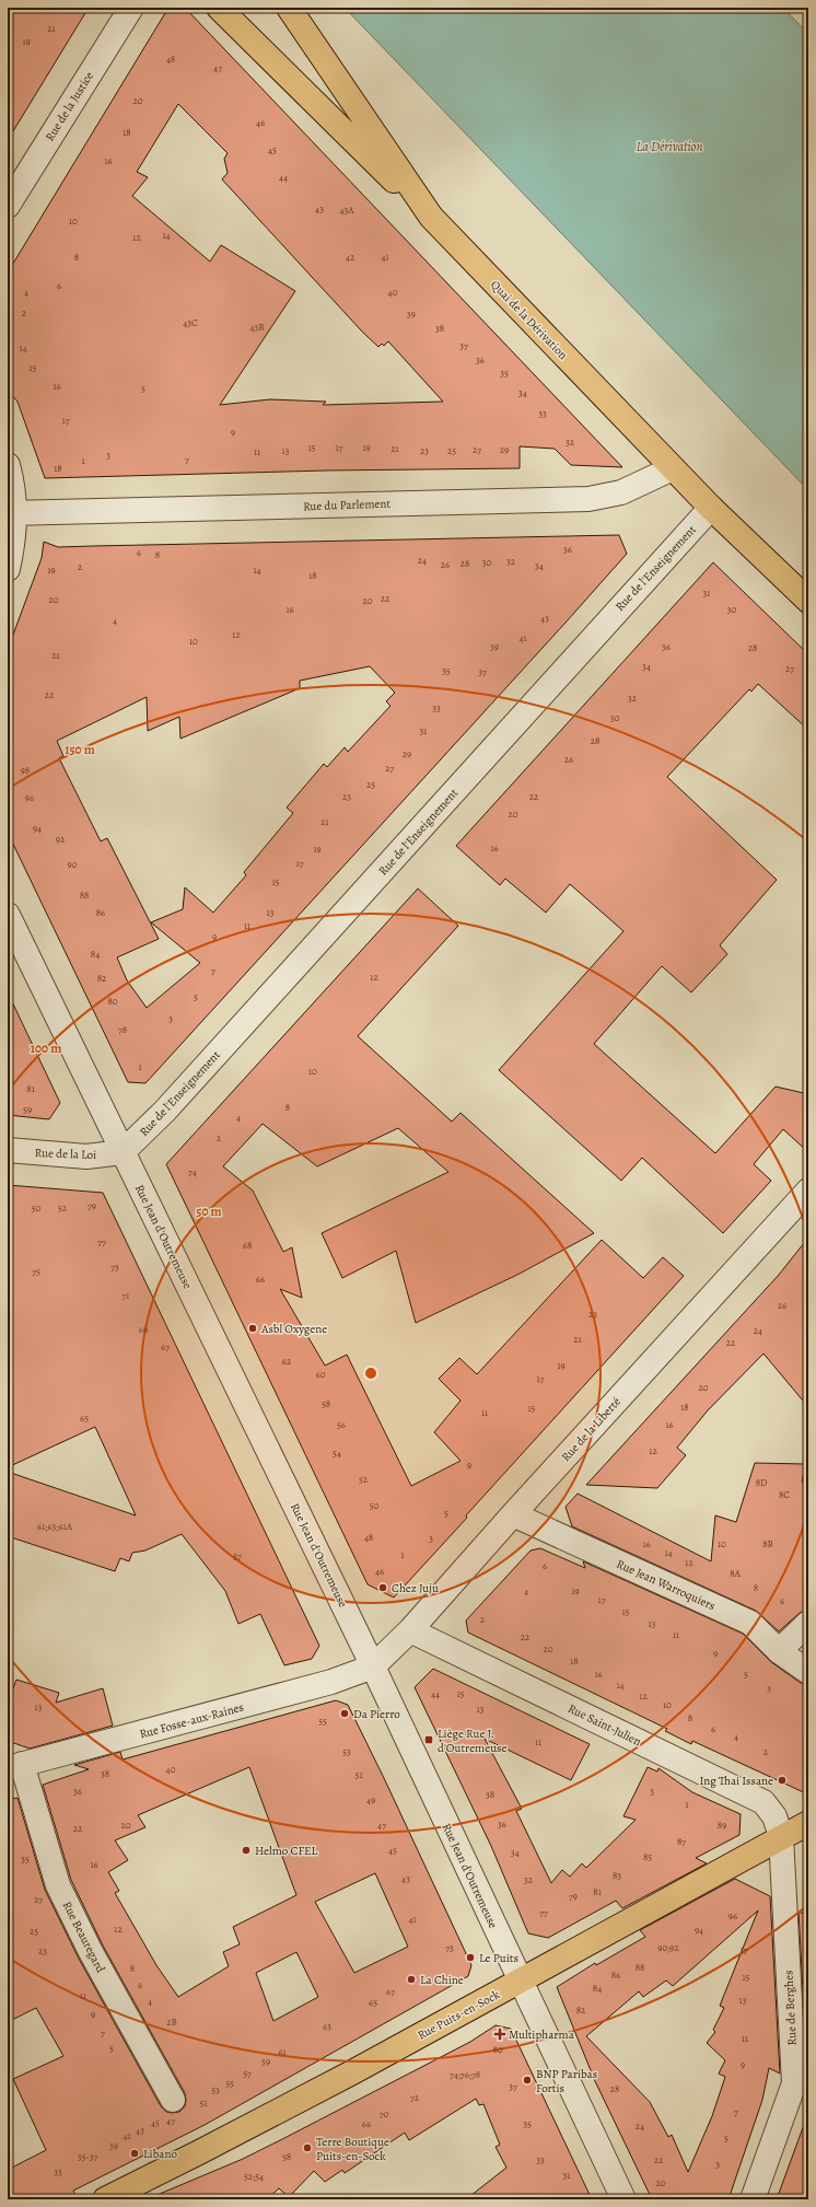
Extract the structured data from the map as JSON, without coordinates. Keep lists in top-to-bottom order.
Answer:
{
  "streets": {
    "main road": ["Quai de la Dérivation", "Rue Puits-en-Sock"],
    "street": [
      "Rue de la Justice",
      "Rue du Parlement",
      "Rue de l'Enseignement",
      "Rue de la Loi",
      "Rue Jean d'Outremeuse",
      "Rue de la Liberté",
      "Rue Jean Warroquiers",
      "Rue Fosse-aux-Raines",
      "Rue Saint-Julien",
      "Rue Beauregard",
      "Rue de Berghes"
    ]
  },
  "crossings": [
    ["Quai de la Dérivation", "Rue du Parlement"],
    ["Quai de la Dérivation", "Rue de l'Enseignement"],
    ["Rue de l'Enseignement", "Rue de la Loi"],
    ["Rue de l'Enseignement", "Rue Jean d'Outremeuse"],
    ["Rue de la Loi", "Rue Jean d'Outremeuse"],
    ["Rue Jean d'Outremeuse", "Rue de la Liberté"],
    ["Rue Jean d'Outremeuse", "Rue Fosse-aux-Raines"],
    ["Rue Jean d'Outremeuse", "Rue Puits-en-Sock"],
    ["Rue de la Liberté", "Rue Jean Warroquiers"],
    ["Rue de la Liberté", "Rue Fosse-aux-Raines"],
    ["Rue de la Liberté", "Rue Saint-Julien"],
    ["Rue Fosse-aux-Raines", "Rue Beauregard"],
    ["Rue Saint-Julien", "Rue de Berghes"],
    ["Rue Saint-Julien", "Rue Puits-en-Sock"],
    ["Rue de Berghes", "Rue Puits-en-Sock"]
  ],
  "water": ["La Dérivation"],
  "places": {
    "other": [
      "Asbl Oxygene",
      "Chez Juju",
      "Da Pierro",
      "Ing Thai Issane",
      "Helmo CFEL",
      "Le Puits",
      "La Chine",
      "BNP Paribas Fortis",
      "Terre Boutique Puits-en-Sock",
      "Libano"
    ],
    "transit": ["Liège Rue J. d'Outremeuse"],
    "health": ["Multipharma"]
  },
  "house_numbers": [
    "21",
    "19",
    "48",
    "47",
    "20",
    "46",
    "18",
    "45",
    "16",
    "44",
    "43",
    "43A",
    "10",
    "14",
    "12",
    "8",
    "42",
    "41",
    "6",
    "4",
    "40",
    "2",
    "39",
    "43C",
    "43B",
    "38",
    "37",
    "14",
    "36",
    "15",
    "35",
    "16",
    "5",
    "34",
    "33",
    "17",
    "9",
    "32",
    "15",
    "17",
    "19",
    "21",
    "27",
    "29",
    "13",
    "23",
    "25",
    "11",
    "3",
    "7",
    "1",
    "18",
    "36",
    "6",
    "8",
    "24",
    "32",
    "30",
    "28",
    "26",
    "34",
    "2",
    "19",
    "14",
    "18",
    "31",
    "22",
    "20",
    "20",
    "16",
    "30",
    "43",
    "4",
    "12",
    "41",
    "10",
    "39",
    "36",
    "28",
    "21",
    "34",
    "27",
    "35",
    "37",
    "22",
    "32",
    "33",
    "30",
    "31",
    "28",
    "29",
    "26",
    "27",
    "98",
    "25",
    "23",
    "22",
    "96",
    "20",
    "21",
    "94",
    "92",
    "16",
    "19",
    "17",
    "90",
    "15",
    "88",
    "86",
    "13",
    "11",
    "9",
    "84",
    "7",
    "12",
    "82",
    "5",
    "80",
    "3",
    "78",
    "1",
    "10",
    "81",
    "8",
    "59",
    "4",
    "2",
    "74",
    "79",
    "50",
    "52",
    "77",
    "68",
    "73",
    "75",
    "66",
    "71",
    "26",
    "23",
    "69",
    "24",
    "21",
    "22",
    "67",
    "62",
    "19",
    "60",
    "17",
    "20",
    "58",
    "18",
    "15",
    "11",
    "65",
    "56",
    "16",
    "12",
    "54",
    "9",
    "52",
    "8D",
    "8C",
    "50",
    "5",
    "61;63;61A",
    "48",
    "3",
    "16",
    "10",
    "8B",
    "14",
    "1",
    "57",
    "12",
    "6",
    "46",
    "8A",
    "8",
    "4",
    "19",
    "17",
    "6",
    "15",
    "2",
    "13",
    "11",
    "22",
    "20",
    "9",
    "18",
    "16",
    "5",
    "14",
    "3",
    "44",
    "15",
    "12",
    "10",
    "13",
    "13",
    "8",
    "55",
    "6",
    "4",
    "11",
    "53",
    "2",
    "40",
    "38",
    "51",
    "36",
    "3",
    "38",
    "49",
    "1",
    "36",
    "20",
    "47",
    "89",
    "22",
    "87",
    "45",
    "34",
    "85",
    "35",
    "16",
    "83",
    "43",
    "32",
    "81",
    "79",
    "27",
    "77",
    "96",
    "41",
    "12",
    "94",
    "25",
    "73",
    "90;92",
    "17",
    "23",
    "88",
    "8",
    "86",
    "15",
    "6",
    "84",
    "67",
    "11",
    "13",
    "4",
    "65",
    "82",
    "9",
    "2B",
    "63",
    "7",
    "11",
    "5",
    "80",
    "61",
    "59",
    "9",
    "57",
    "74;76;78",
    "55",
    "37",
    "28",
    "53",
    "72",
    "51",
    "7",
    "70",
    "47",
    "45",
    "66",
    "35",
    "24",
    "43",
    "41",
    "5",
    "39",
    "35-37",
    "58",
    "33",
    "22",
    "3",
    "33",
    "31",
    "52;54",
    "20"
  ],
  "rings": ["150 m", "100 m", "50 m"]
}
